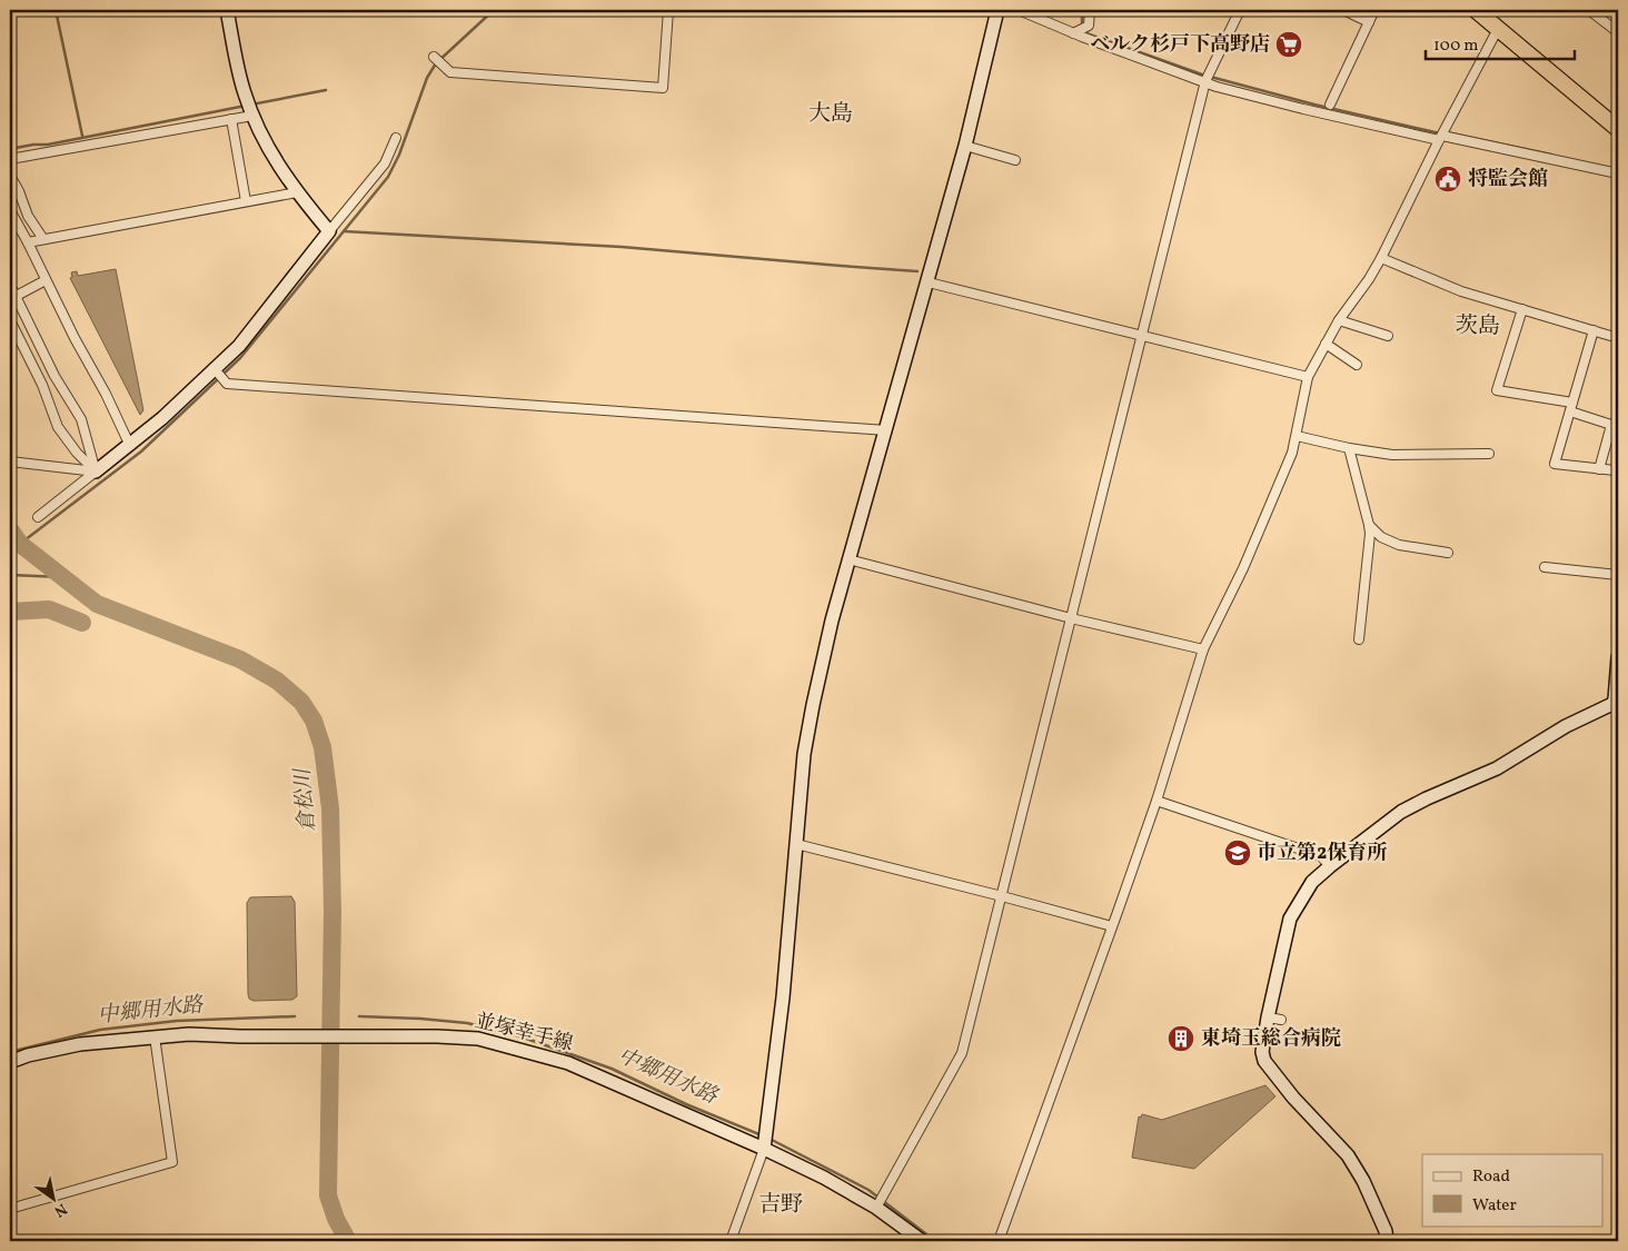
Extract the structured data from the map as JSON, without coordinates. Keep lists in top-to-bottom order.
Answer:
{
  "streets": {
    "street": ["並塚幸手線"]
  },
  "districts": ["大島", "茨島", "吉野"],
  "water": ["倉松川", "中郷用水路"],
  "places": {
    "supermarket": ["ベルク杉戸下高野店"],
    "public building": ["将監会館"],
    "school or university": ["市立第2保育所"],
    "building": ["東埼玉総合病院"]
  },
  "legend": ["Road", "Water"],
  "scale_bar": "100 m",
  "north": "bottom right"
}
